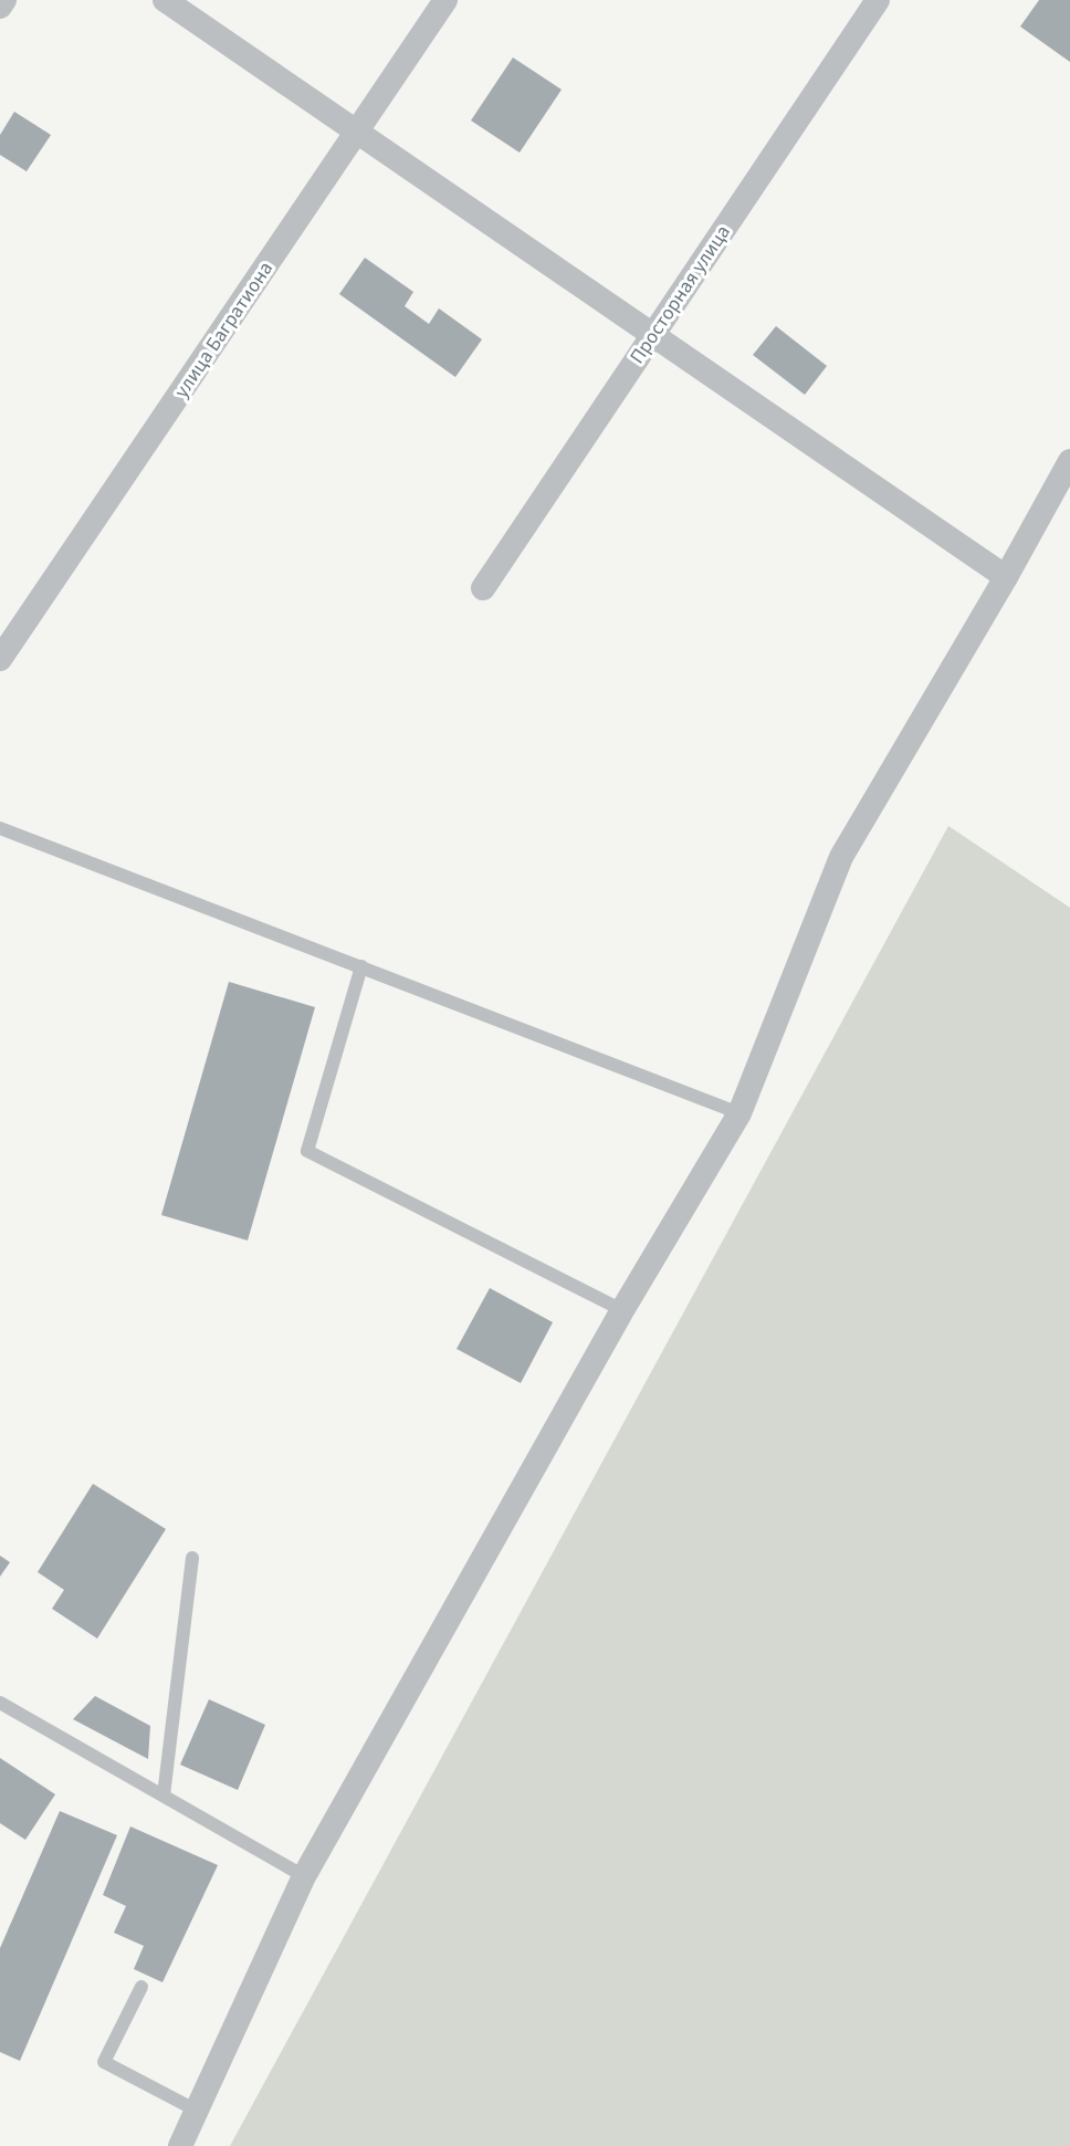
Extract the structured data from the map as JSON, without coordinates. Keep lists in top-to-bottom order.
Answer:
{
  "streets": {
    "street": ["Просторная улица", "улица Багратиона"]
  }
}
